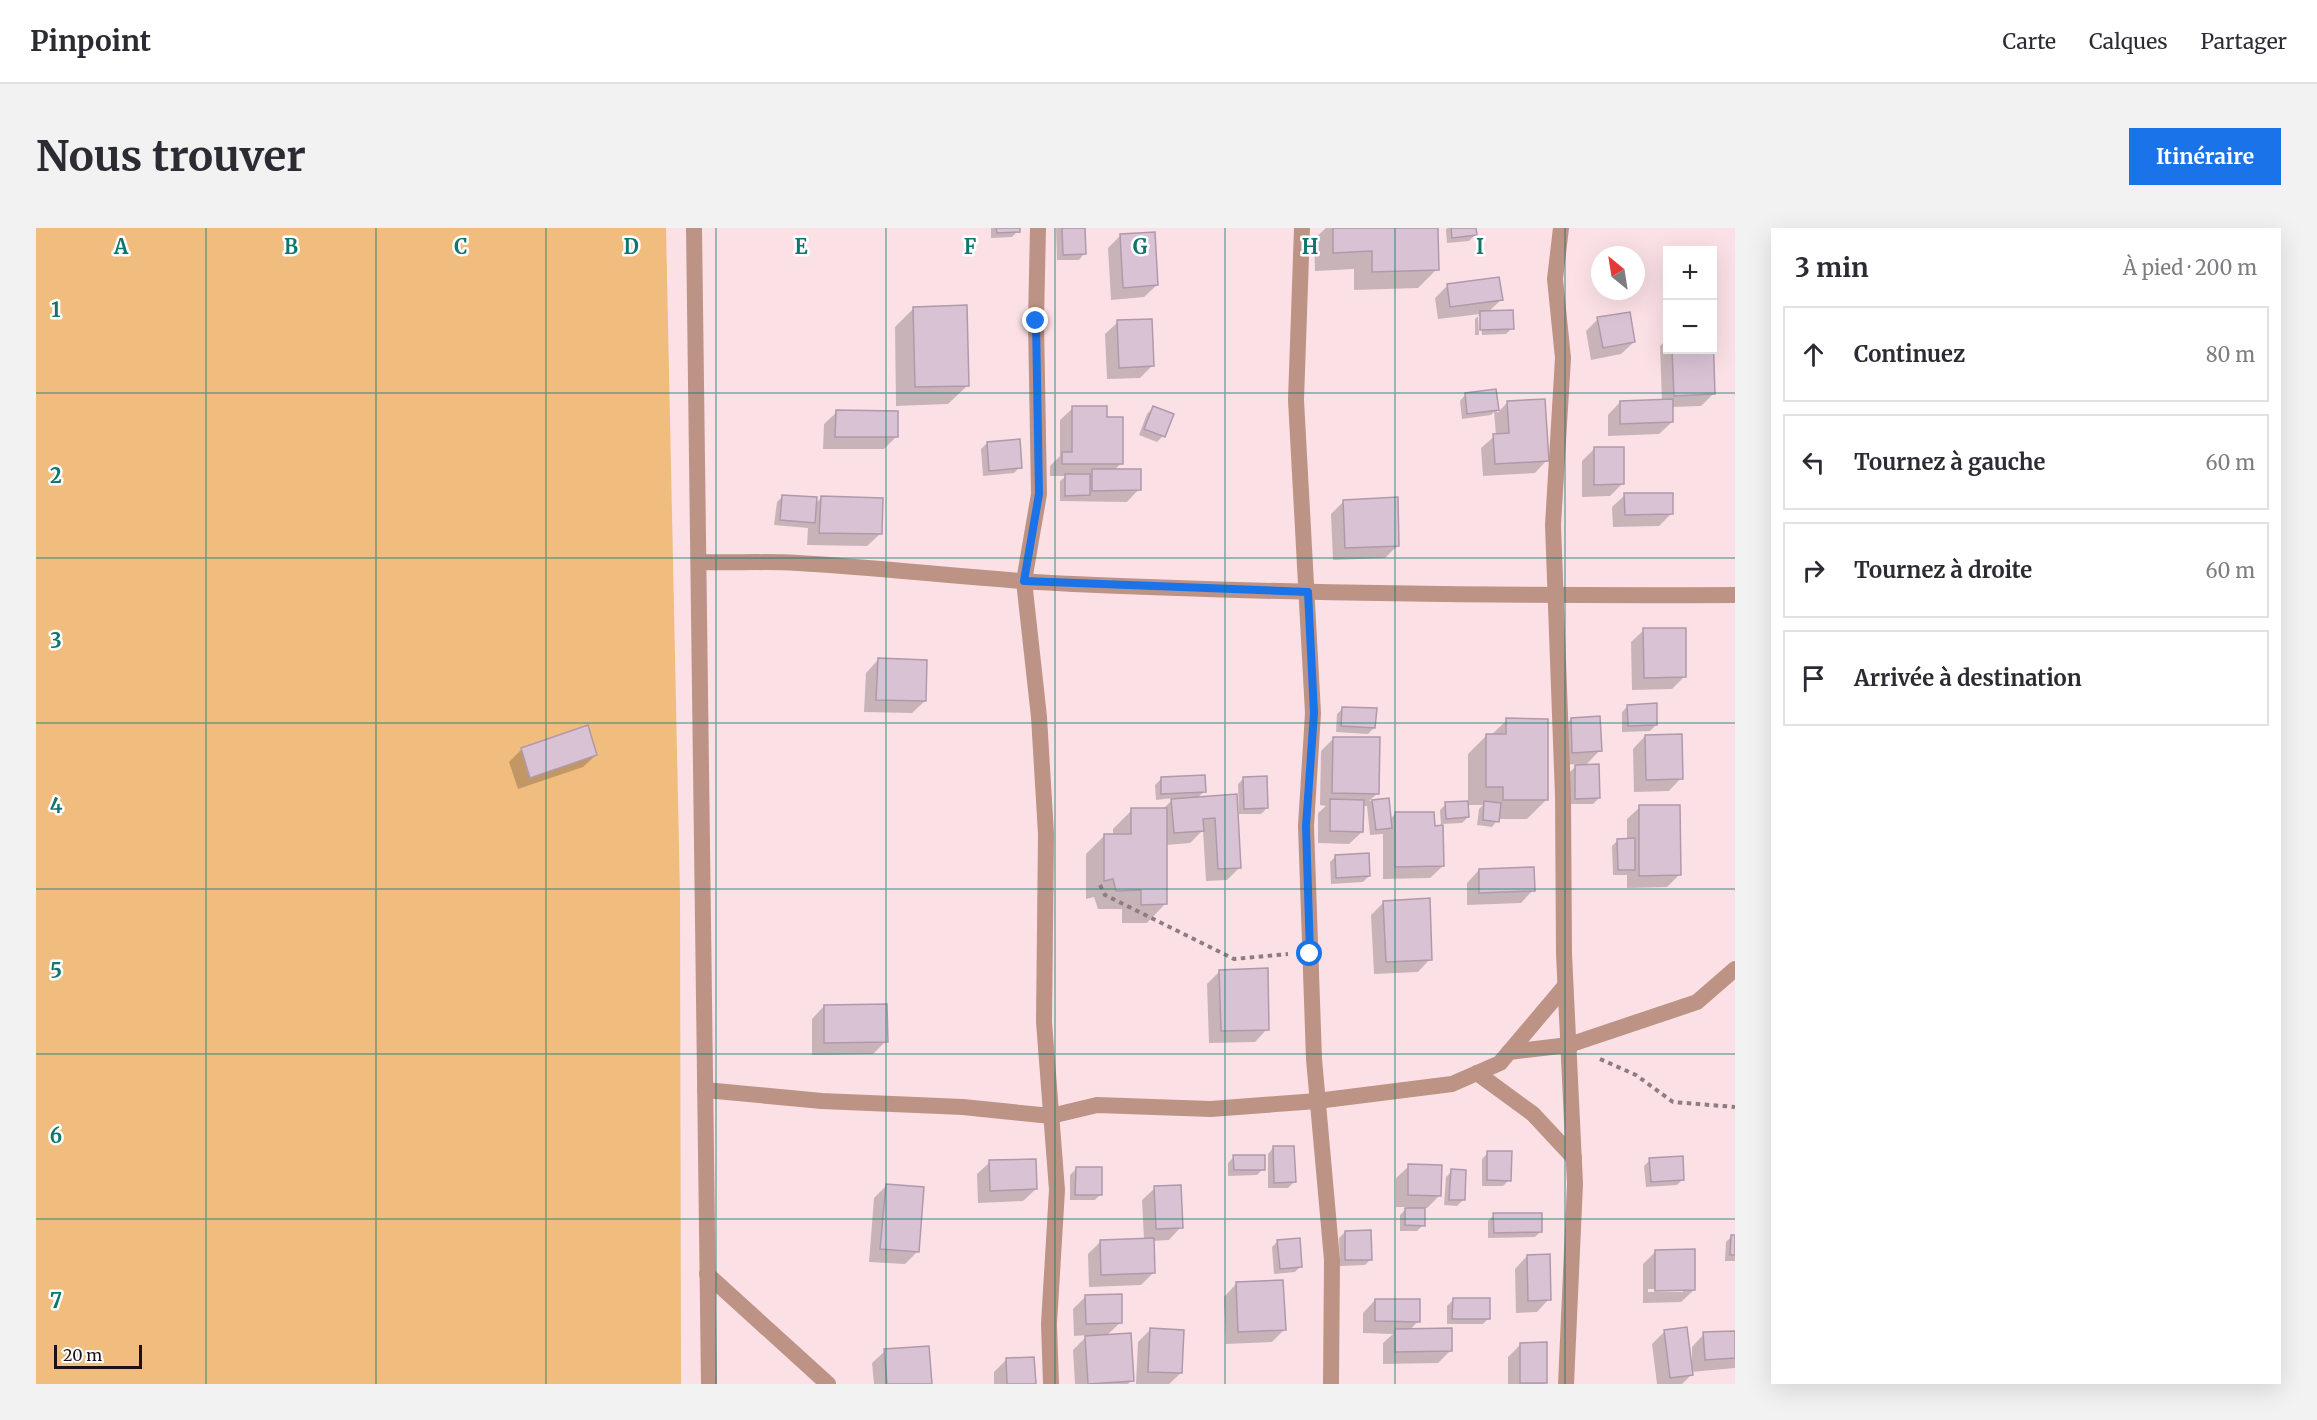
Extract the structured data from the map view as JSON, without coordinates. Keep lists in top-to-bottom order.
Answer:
{
  "scale_bar": "20 m",
  "north": "top left",
  "page": {
    "header": "Pinpoint",
    "nav": ["Carte", "Calques", "Partager"],
    "buttons": "Itinéraire",
    "title": "Nous trouver",
    "heading": ["3 min", "À pied · 200 m"],
    "map_buttons": ["+", "−"],
    "list": [
      ["Continuez", "80 m"],
      ["Tournez à gauche", "60 m"],
      ["Tournez à droite", "60 m"],
      "Arrivée à destination"
    ],
    "scale": "20 m"
  },
  "grid": {
    "columns": [
      "A",
      "B",
      "C",
      "D",
      "E",
      "F",
      "G",
      "H",
      "I"
    ],
    "rows": [
      "1",
      "2",
      "3",
      "4",
      "5",
      "6",
      "7"
    ]
  }
}
